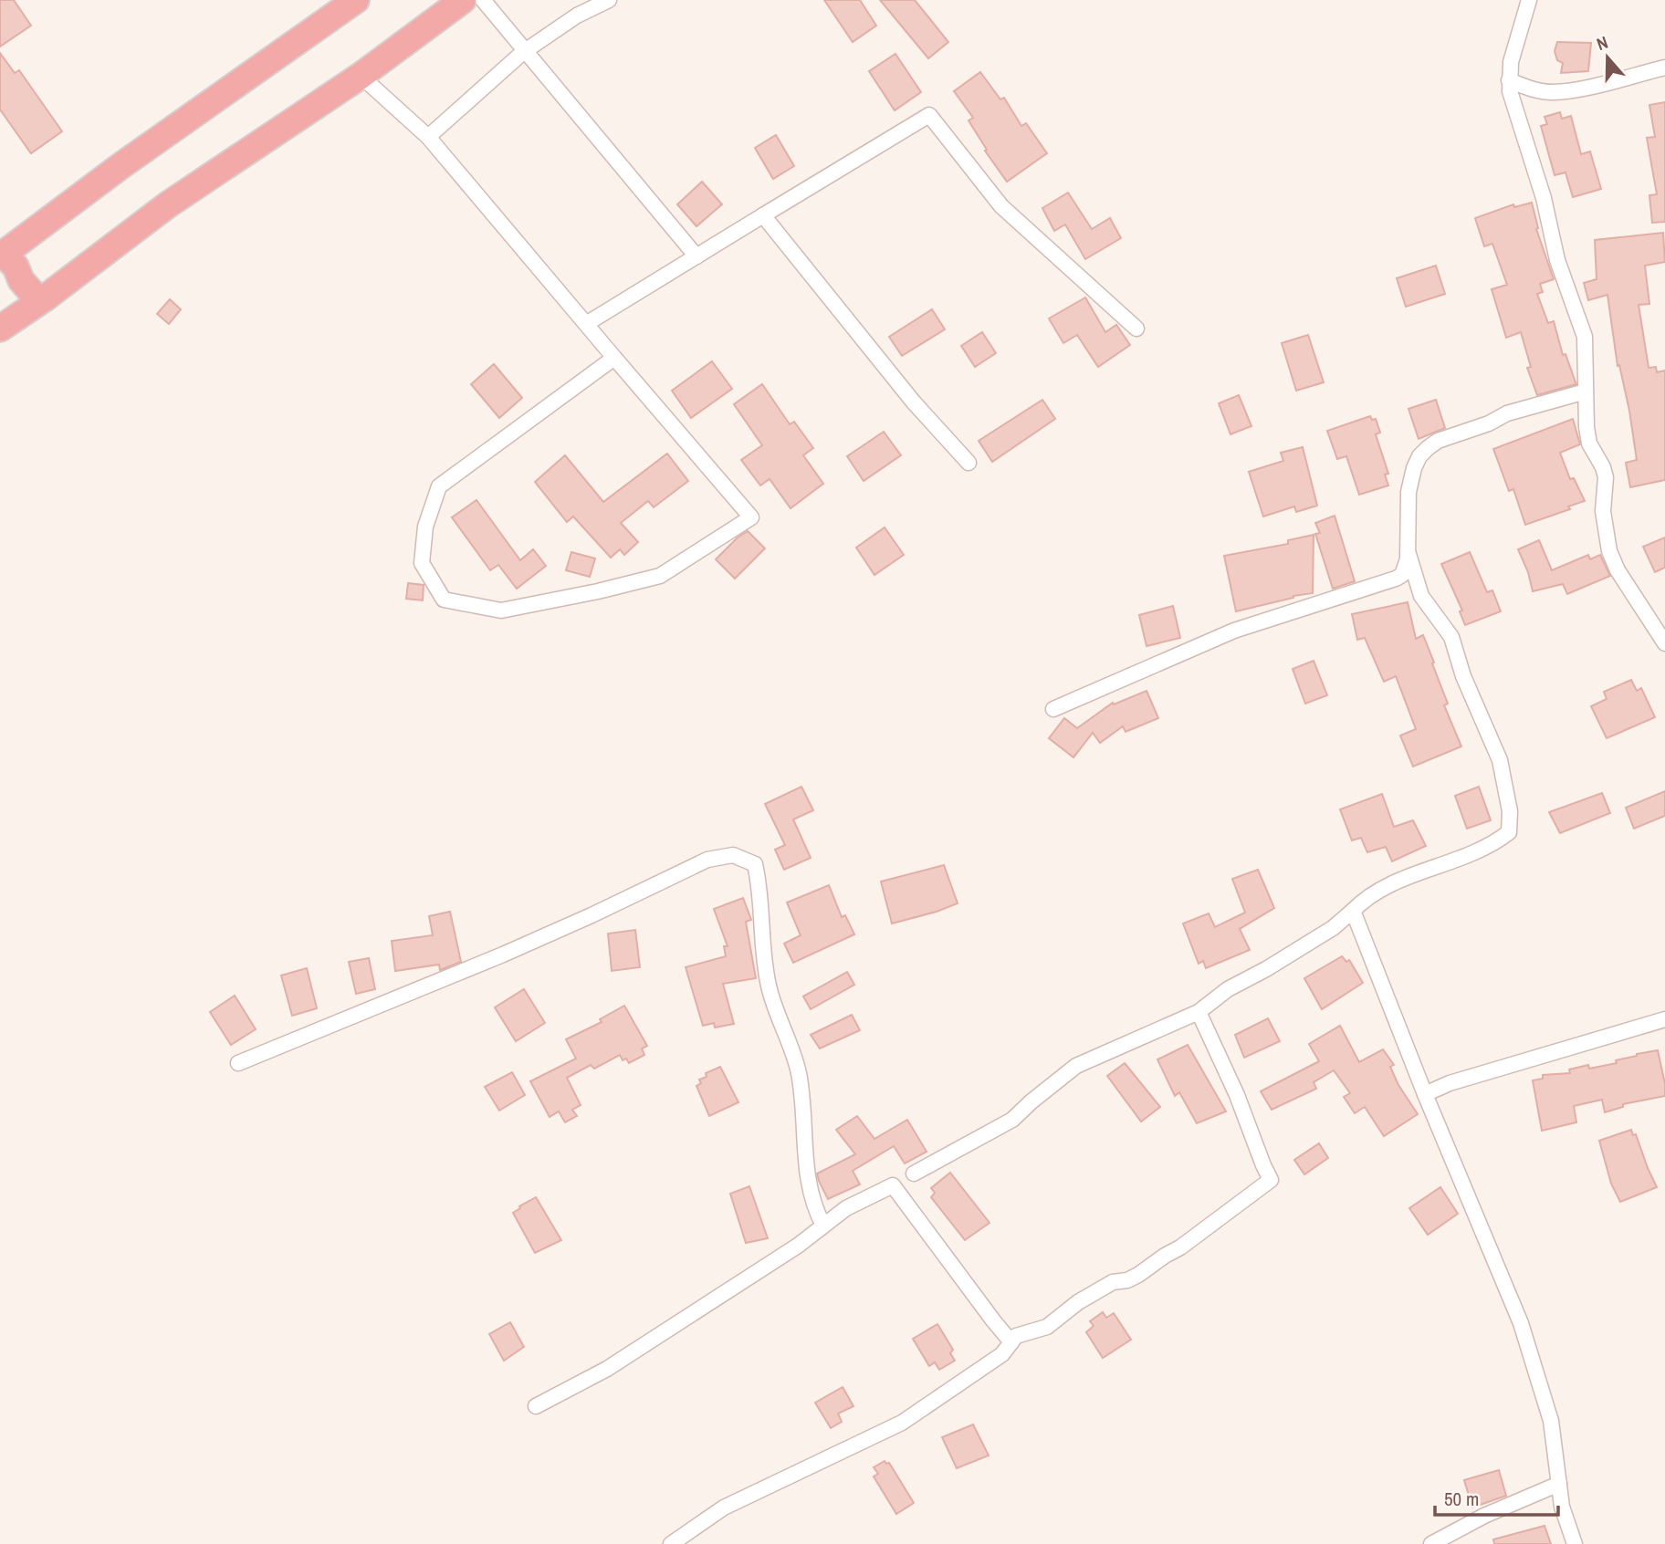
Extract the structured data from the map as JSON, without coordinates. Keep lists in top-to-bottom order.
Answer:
{
  "scale_bar": "50 m",
  "north": "top"
}
